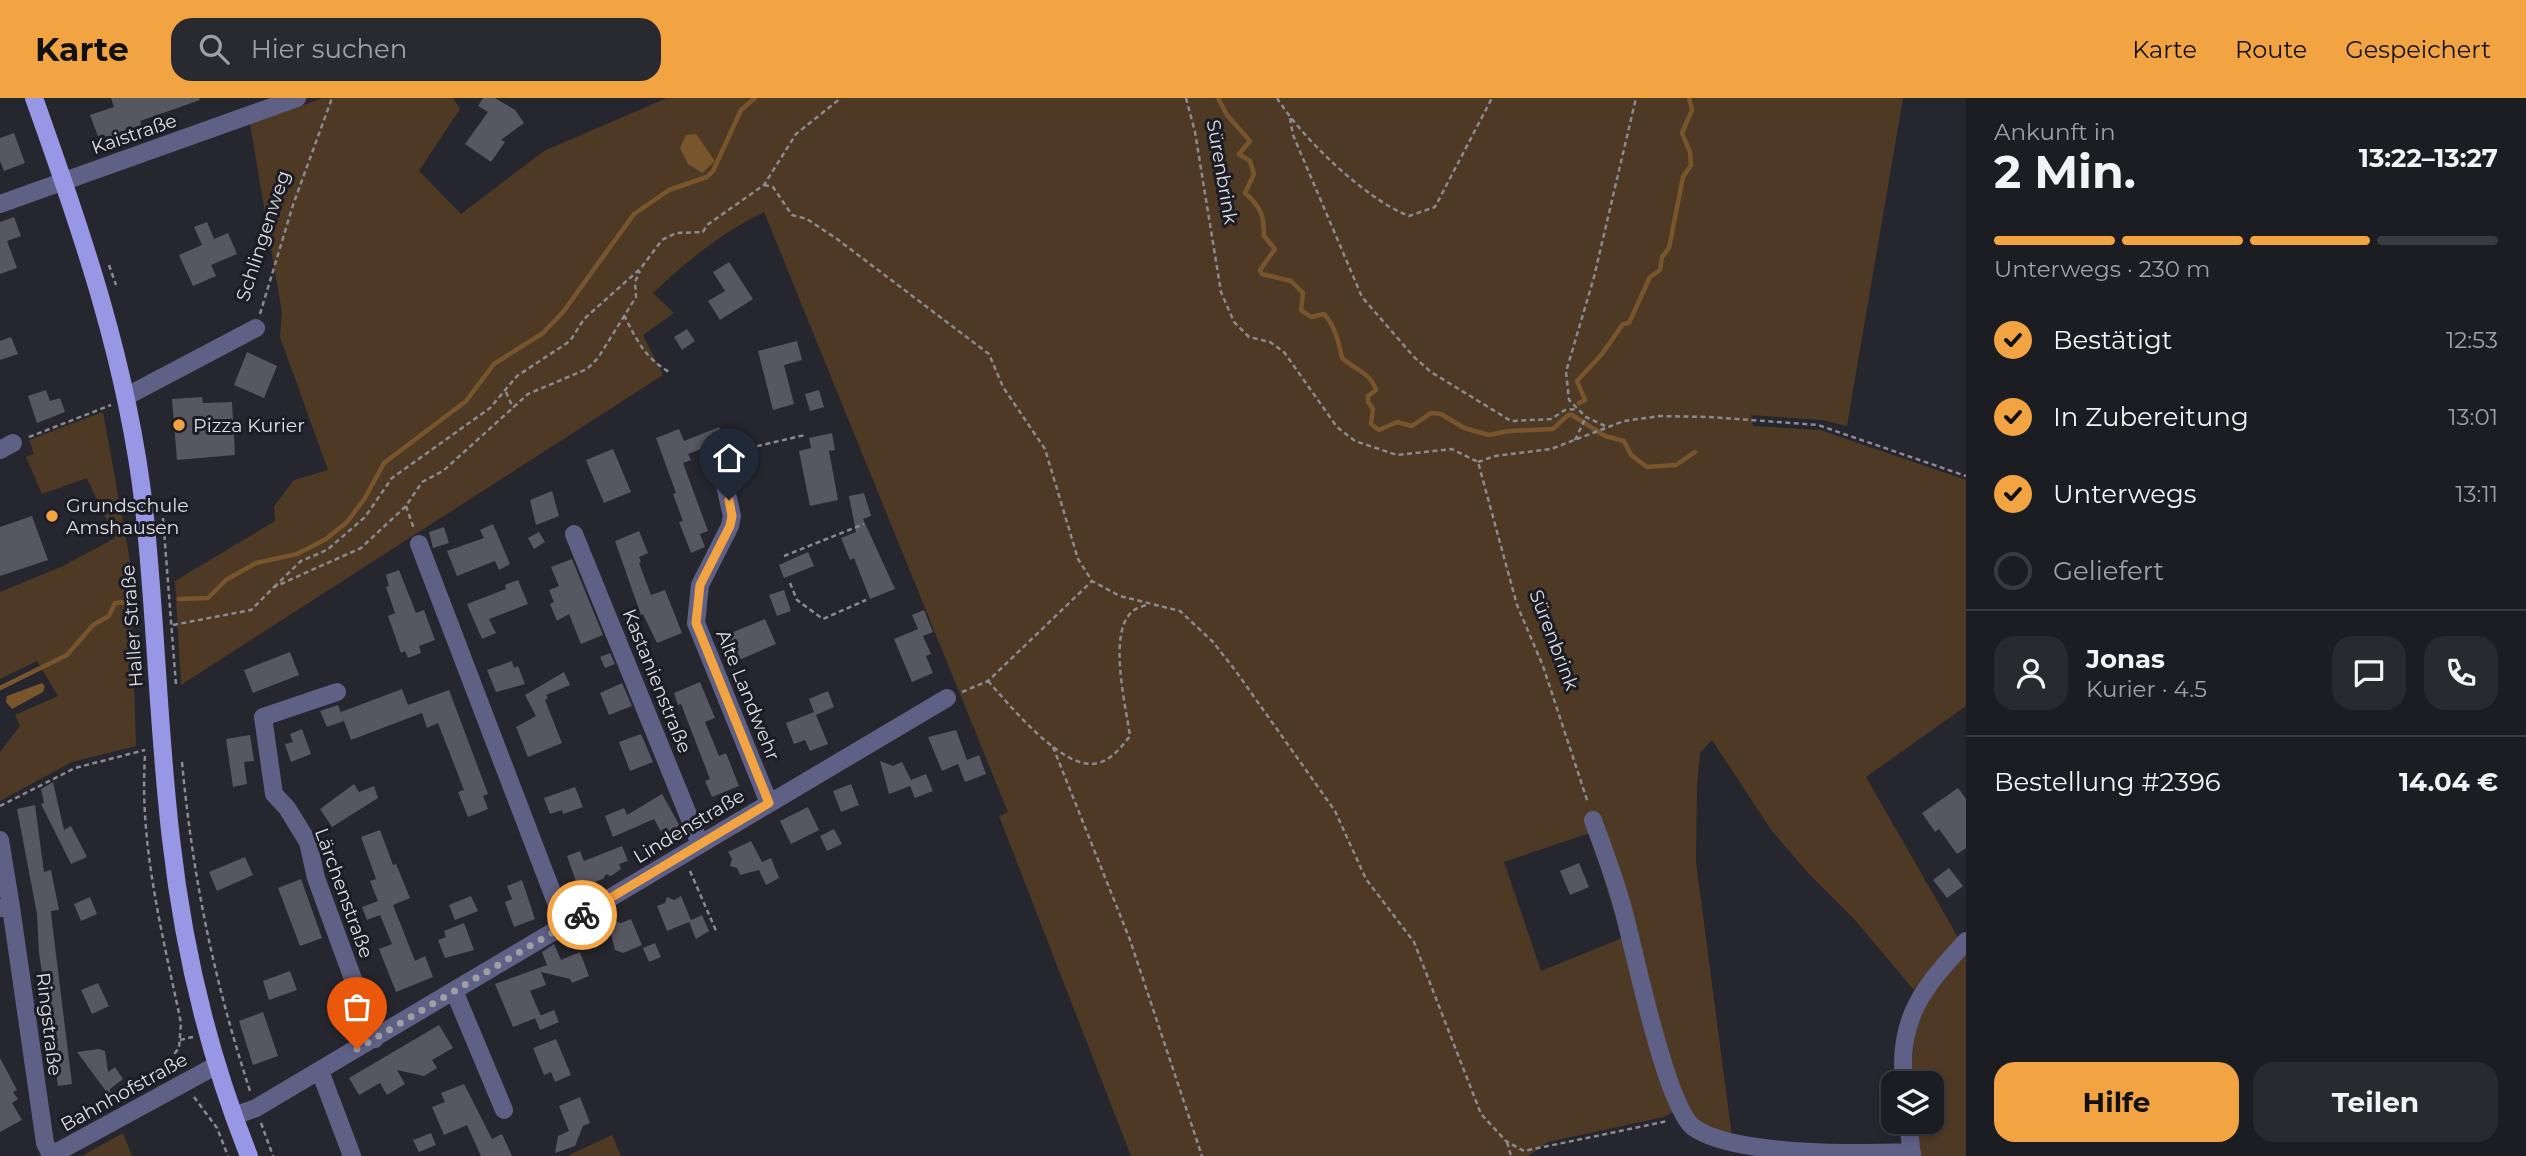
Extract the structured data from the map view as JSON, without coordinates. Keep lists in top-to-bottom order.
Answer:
{
  "streets": {
    "main road": ["Haller Straße"],
    "street": [
      "Kaistraße",
      "Schlingenweg",
      "Kastanienstraße",
      "Alte Landwehr",
      "Lindenstraße",
      "Lärchenstraße",
      "Ringstraße",
      "Bahnhofstraße"
    ],
    "path": ["Sürenbrink"]
  },
  "crossings": [
    ["Kaistraße", "Haller Straße"],
    ["Schlingenweg", "Haller Straße"],
    ["Haller Straße", "Lindenstraße"],
    ["Haller Straße", "Bahnhofstraße"],
    ["Kastanienstraße", "Lindenstraße"],
    ["Alte Landwehr", "Lindenstraße"],
    ["Lindenstraße", "Lärchenstraße"],
    ["Ringstraße", "Bahnhofstraße"]
  ],
  "places": ["Pizza Kurier", "Grundschule Amshausen"],
  "page": {
    "header": "Karte",
    "search": "Hier suchen",
    "nav": ["Karte", "Route", "Gespeichert"],
    "heading": ["2 Min.", "Ankunft in", "13:22–13:27"],
    "panel": [
      "Jonas",
      "Kurier · 4.5",
      "Bestellung #2396",
      "14.04 €"
    ],
    "bar": "Unterwegs · 230 m",
    "list": [
      ["Bestätigt", "12:53"],
      ["In Zubereitung", "13:01"],
      ["Unterwegs", "13:11"],
      "Geliefert"
    ],
    "buttons": ["Hilfe", "Teilen"]
  }
}
